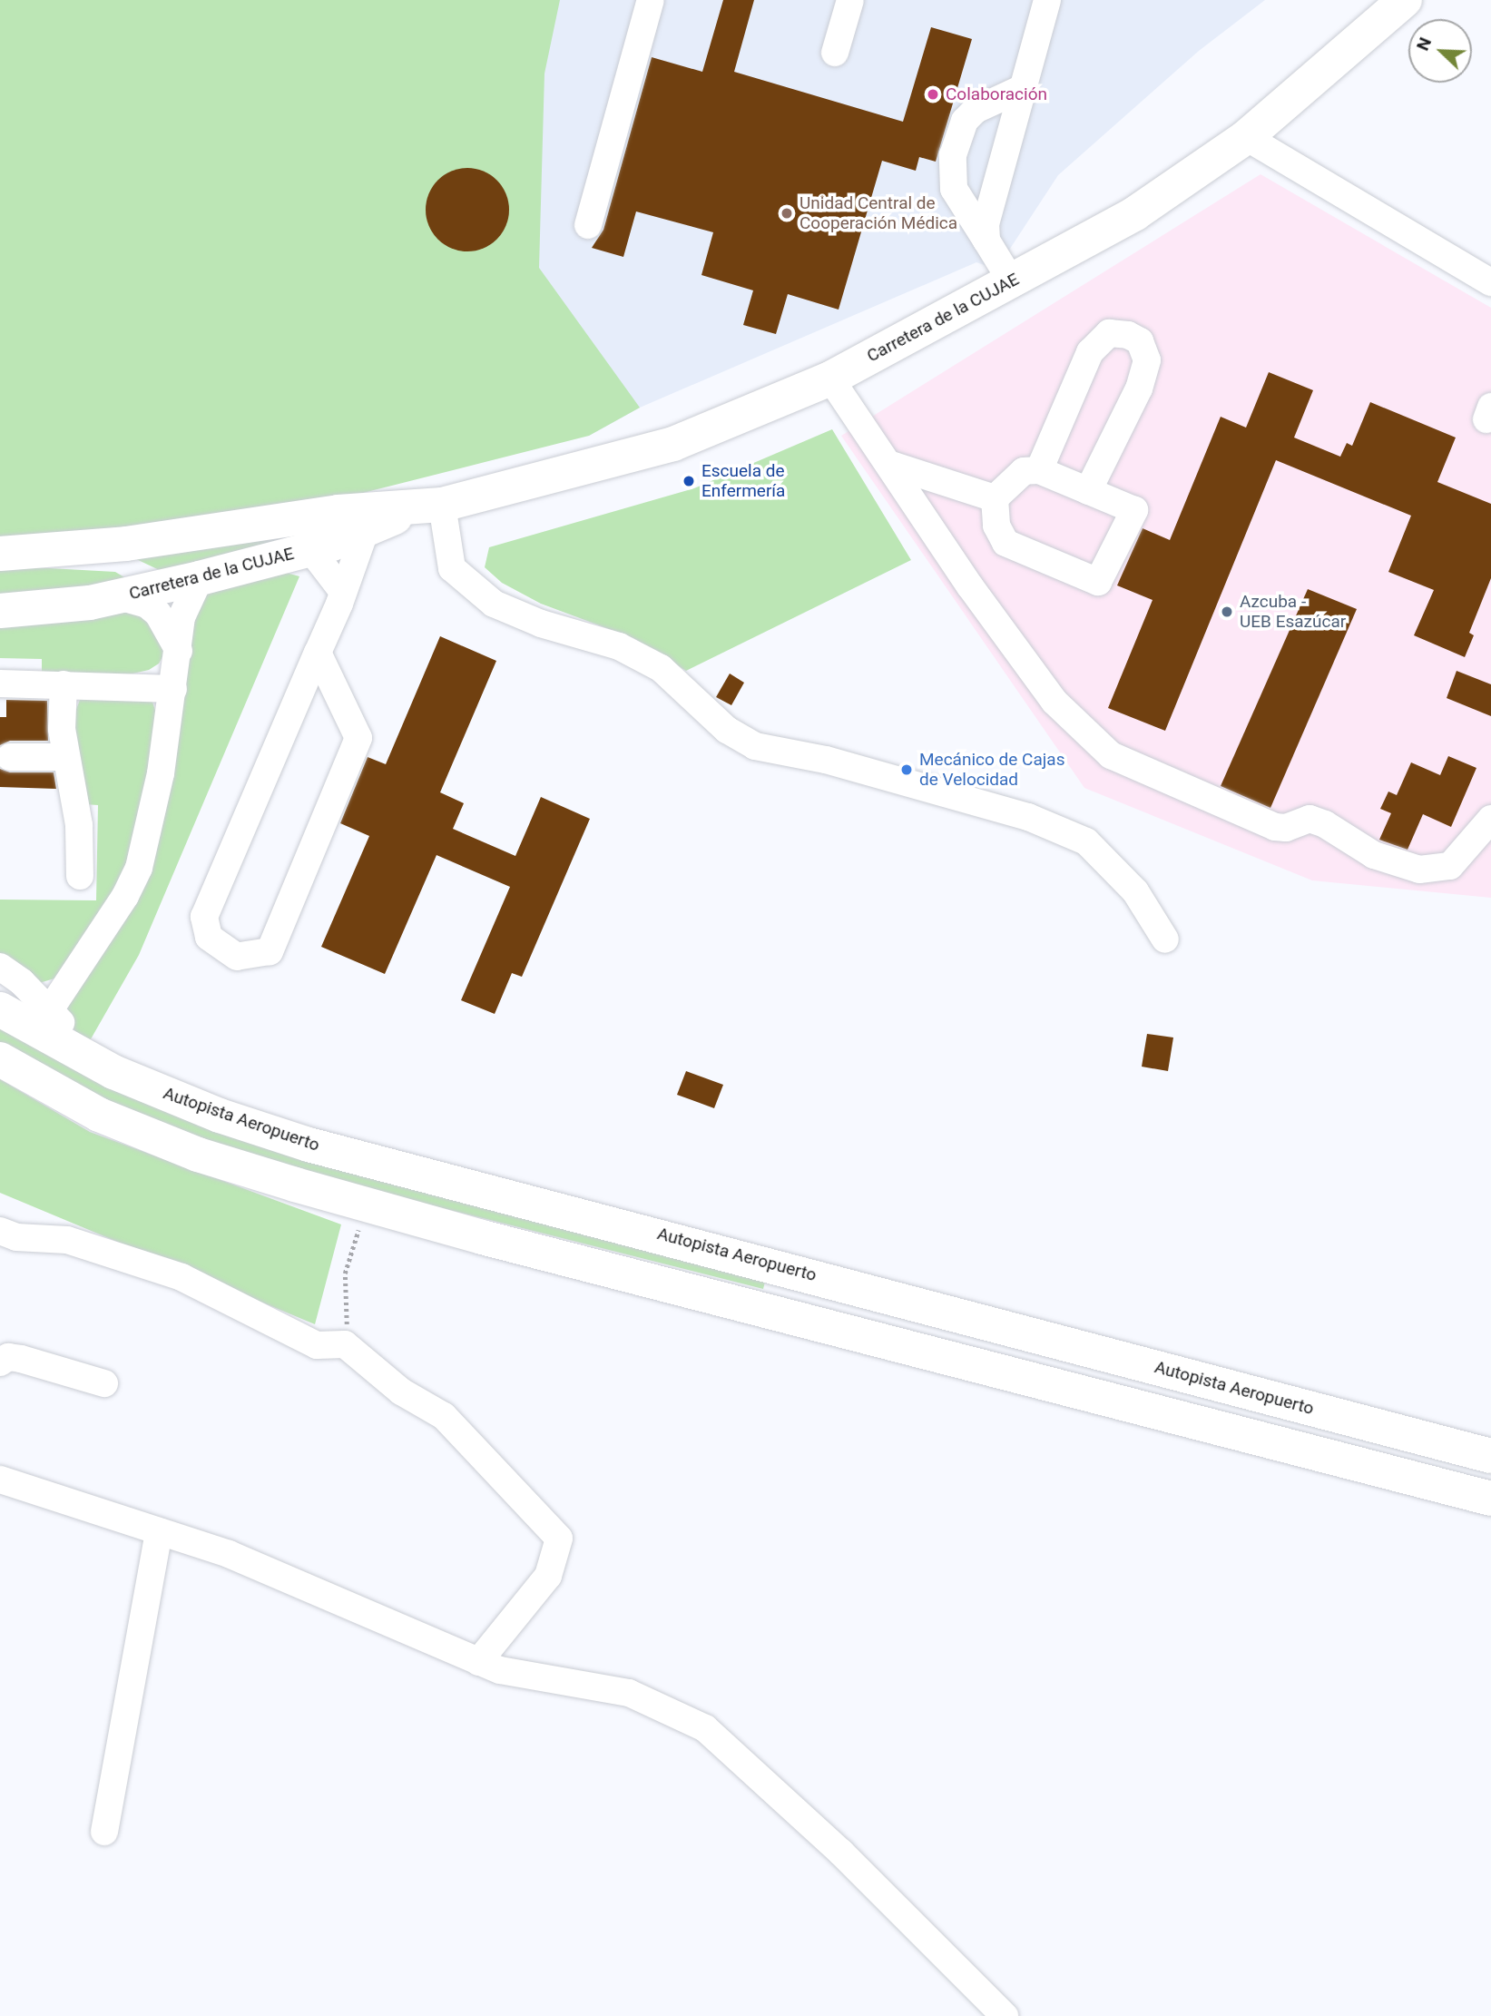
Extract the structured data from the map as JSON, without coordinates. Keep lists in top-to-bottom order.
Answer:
{
  "streets": {
    "highway": ["Carretera de la CUJAE", "Autopista Aeropuerto"]
  },
  "places": [
    "Colaboración",
    "Unidad Central de Cooperación Médica",
    "Escuela de Enfermería",
    "Azcuba - UEB Esazúcar",
    "Mecánico de Cajas de Velocidad"
  ],
  "north": "top left"
}
